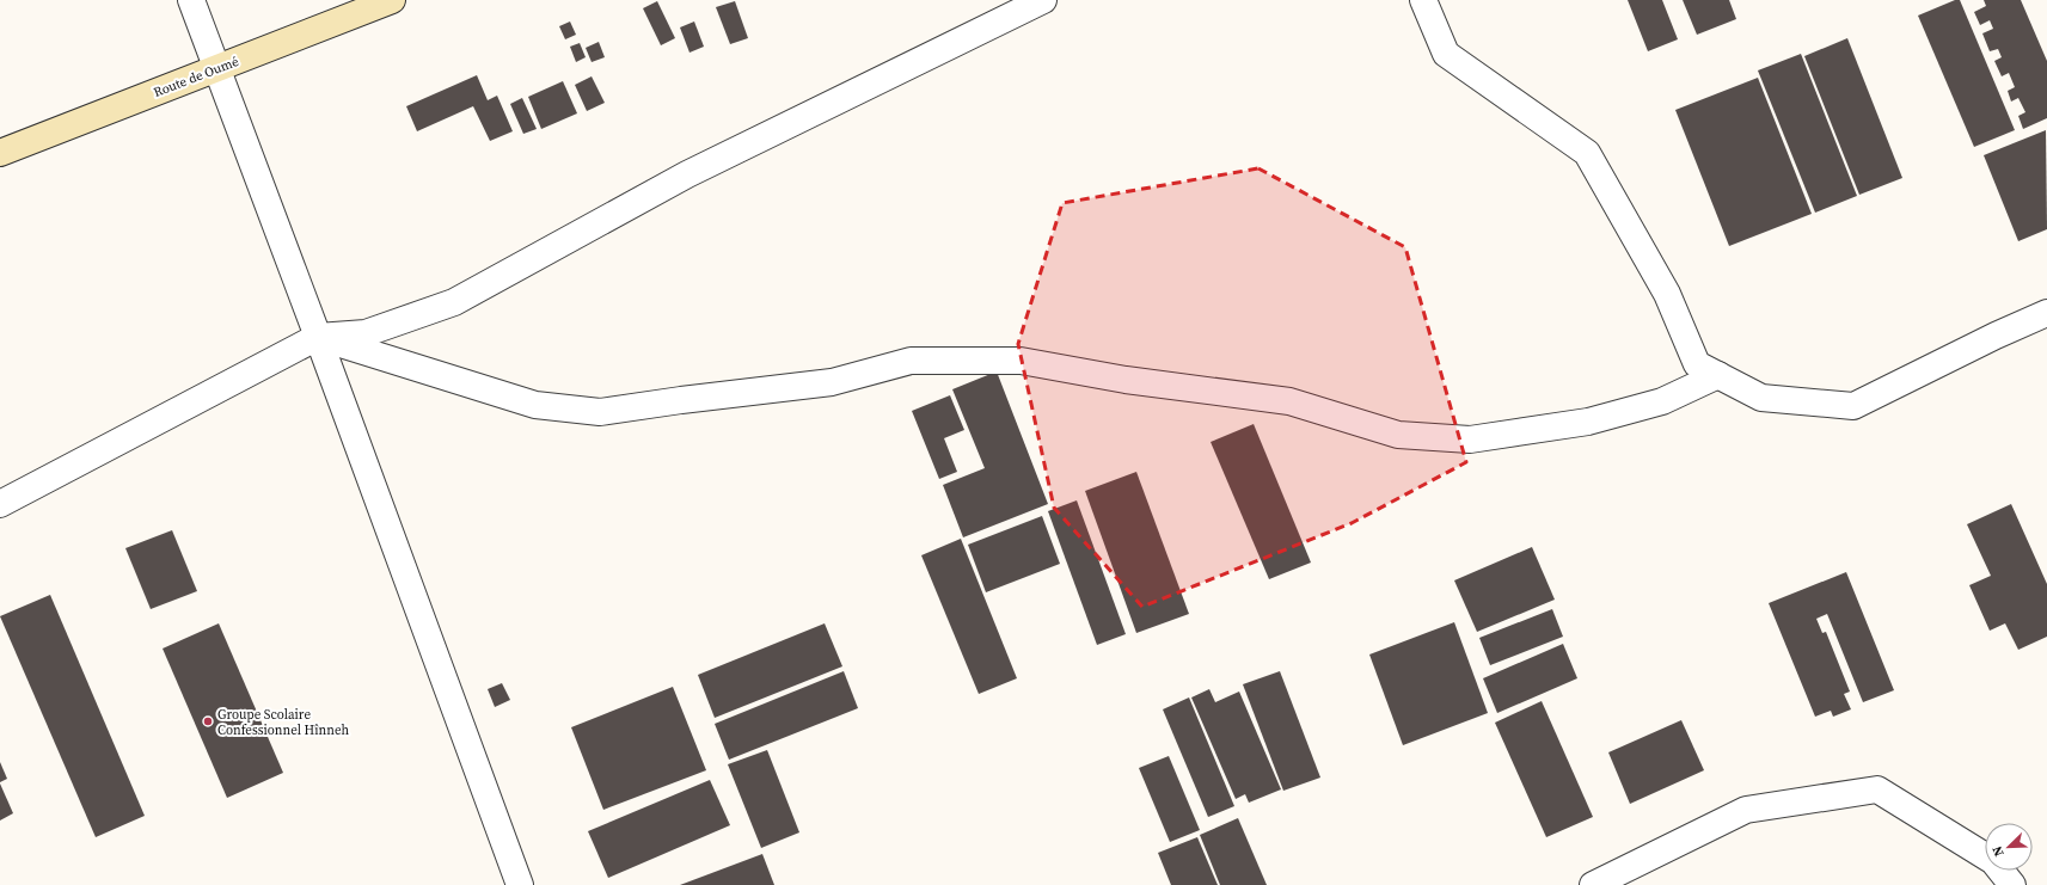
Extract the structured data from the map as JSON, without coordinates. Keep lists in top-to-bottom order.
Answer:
{
  "streets": {
    "main road": ["Route de Oumé"]
  },
  "places": ["Groupe Scolaire Confessionnel Hînneh"],
  "north": "bottom left"
}
